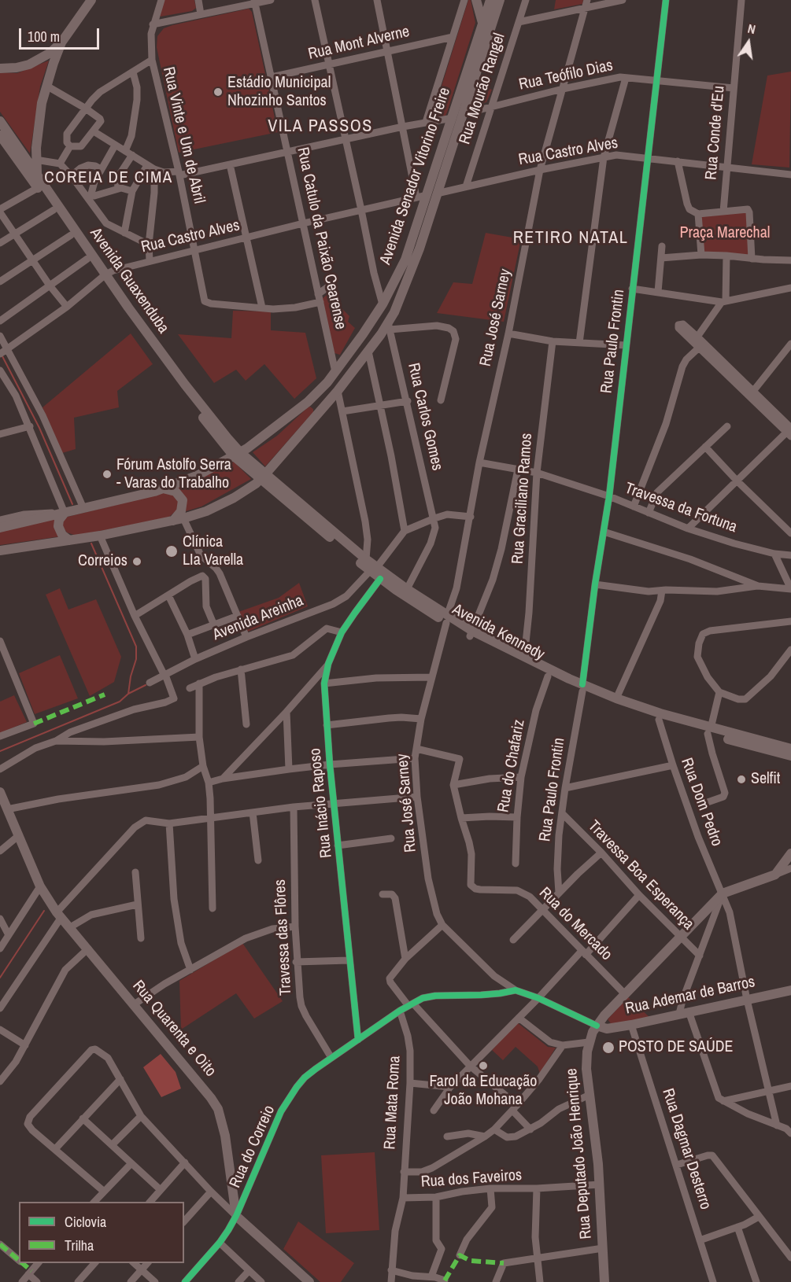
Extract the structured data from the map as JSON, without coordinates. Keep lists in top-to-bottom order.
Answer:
{
  "streets": {
    "main road": [
      "Avenida Senador Vitorino Freire",
      "Avenida Guaxenduba",
      "Avenida Kennedy",
      "Rua Ademar de Barros",
      "Rua Quarenta e Oito",
      "Rua Deputado João Henrique"
    ],
    "street": [
      "Rua Mont Alverne",
      "Rua Teófilo Dias",
      "Rua Mourão Rangel",
      "Rua Conde d'Eu",
      "Rua Vinte e Um de Abril",
      "Rua Castro Alves",
      "Rua Catulo da Paixão Cearense",
      "Rua José Sarney",
      "Rua Paulo Frontin",
      "Rua Carlos Gomes",
      "Rua Graciliano Ramos",
      "Travessa da Fortuna",
      "Avenida Areinha",
      "Rua do Chafariz",
      "Rua Dom Pedro",
      "Rua Inácio Raposo",
      "Travessa Boa Esperança",
      "Rua do Mercado",
      "Travessa das Flôres",
      "Rua Mata Roma",
      "Rua do Correio",
      "Rua Dagmar Desterro",
      "Rua dos Faveiros"
    ]
  },
  "crossings": [
    ["Rua Mont Alverne", "Rua Catulo da Paixão Cearense"],
    ["Rua Teófilo Dias", "Rua Mourão Rangel"],
    ["Rua Teófilo Dias", "Rua Conde d'Eu"],
    ["Rua Teófilo Dias", "Avenida Senador Vitorino Freire"],
    ["Rua Teófilo Dias", "Rua José Sarney"],
    ["Rua Teófilo Dias", "Rua Paulo Frontin"],
    ["Rua Mourão Rangel", "Rua Castro Alves"],
    ["Rua Conde d'Eu", "Rua Castro Alves"],
    ["Rua Vinte e Um de Abril", "Rua Castro Alves"],
    ["Rua Vinte e Um de Abril", "Rua Catulo da Paixão Cearense"],
    ["Rua Castro Alves", "Avenida Senador Vitorino Freire"],
    ["Rua Castro Alves", "Rua Catulo da Paixão Cearense"],
    ["Rua Castro Alves", "Avenida Guaxenduba"],
    ["Rua Castro Alves", "Rua José Sarney"],
    ["Rua Castro Alves", "Rua Paulo Frontin"],
    ["Avenida Senador Vitorino Freire", "Rua Catulo da Paixão Cearense"],
    ["Avenida Senador Vitorino Freire", "Avenida Guaxenduba"],
    ["Avenida Senador Vitorino Freire", "Rua Carlos Gomes"],
    ["Avenida Senador Vitorino Freire", "Avenida Kennedy"],
    ["Avenida Guaxenduba", "Avenida Kennedy"],
    ["Rua José Sarney", "Travessa da Fortuna"],
    ["Rua José Sarney", "Avenida Kennedy"],
    ["Rua Paulo Frontin", "Travessa da Fortuna"],
    ["Rua Paulo Frontin", "Avenida Kennedy"],
    ["Rua Paulo Frontin", "Travessa Boa Esperança"],
    ["Rua Graciliano Ramos", "Travessa da Fortuna"],
    ["Rua Graciliano Ramos", "Avenida Kennedy"],
    ["Avenida Areinha", "Avenida Kennedy"],
    ["Avenida Kennedy", "Rua do Chafariz"],
    ["Avenida Kennedy", "Rua Dom Pedro"],
    ["Avenida Kennedy", "Rua Inácio Raposo"],
    ["Rua Dom Pedro", "Rua Ademar de Barros"],
    ["Rua Dom Pedro", "Rua Deputado João Henrique"],
    ["Rua Inácio Raposo", "Rua do Correio"],
    ["Travessa Boa Esperança", "Rua Deputado João Henrique"],
    ["Rua do Mercado", "Rua Deputado João Henrique"],
    ["Travessa das Flôres", "Rua do Correio"],
    ["Rua Ademar de Barros", "Rua do Correio"],
    ["Rua Ademar de Barros", "Rua Dagmar Desterro"],
    ["Rua Ademar de Barros", "Rua Deputado João Henrique"],
    ["Rua Quarenta e Oito", "Rua do Correio"],
    ["Rua Mata Roma", "Rua do Correio"],
    ["Rua Mata Roma", "Rua dos Faveiros"],
    ["Rua do Correio", "Rua Deputado João Henrique"],
    ["Rua Deputado João Henrique", "Rua dos Faveiros"]
  ],
  "districts": ["VILA PASSOS", "COREIA DE CIMA", "RETIRO NATAL"],
  "parks": ["Praça Marechal"],
  "places": [
    "Estádio Municipal Nhozinho Santos",
    "Fórum Astolfo Serra - Varas do Trabalho",
    "Clínica LIa Varella",
    "Correios",
    "Selfit",
    "POSTO DE SAÚDE",
    "Farol da Educação João Mohana"
  ],
  "legend": ["Ciclovia", "Trilha"],
  "scale_bar": "100 m",
  "north": "top"
}
